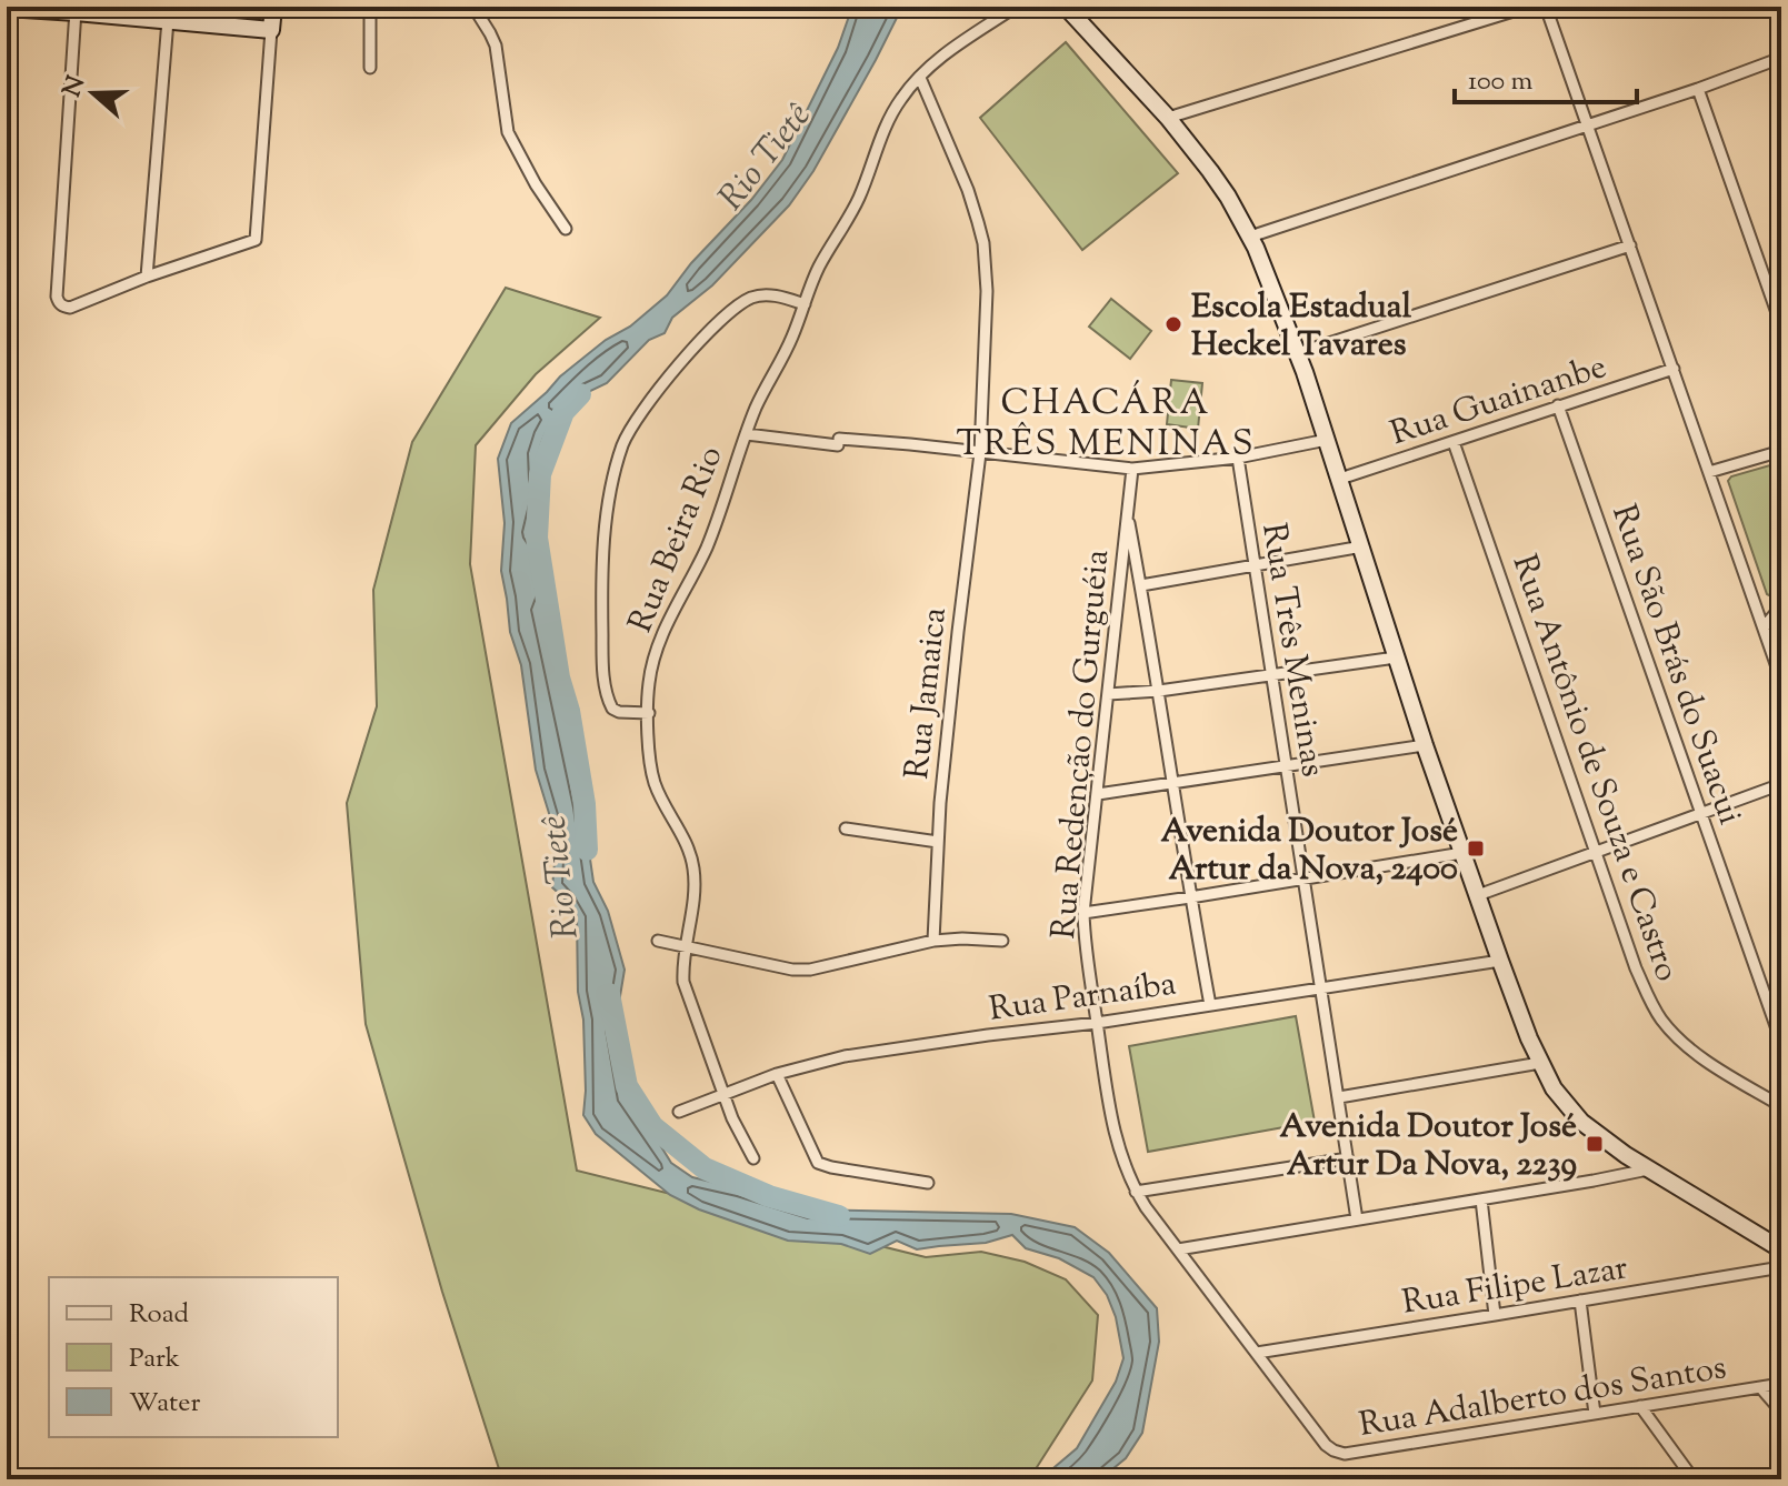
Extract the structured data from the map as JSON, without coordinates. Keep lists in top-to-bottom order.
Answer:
{
  "streets": {
    "street": [
      "Rua Guainanbe",
      "Rua Beira Rio",
      "Rua Três Meninas",
      "Rua São Brás do Suacui",
      "Rua Jamaica",
      "Rua Redenção do Gurguéia",
      "Rua Antônio de Souza e Castro",
      "Rua Parnaíba",
      "Rua Filipe Lazar",
      "Rua Adalberto dos Santos"
    ]
  },
  "crossings": [
    ["Rua Guainanbe", "Rua São Brás do Suacui"],
    ["Rua Guainanbe", "Rua Antônio de Souza e Castro"],
    ["Rua Beira Rio", "Rua Jamaica"],
    ["Rua Beira Rio", "Rua Parnaíba"],
    ["Rua Três Meninas", "Rua Parnaíba"],
    ["Rua Redenção do Gurguéia", "Rua Parnaíba"],
    ["Rua Redenção do Gurguéia", "Rua Adalberto dos Santos"],
    ["Rua Parnaíba", "Rua Adalberto dos Santos"],
    ["Rua Filipe Lazar", "Rua Adalberto dos Santos"]
  ],
  "districts": ["CHACÁRA TRÊS MENINAS"],
  "water": ["Rio Tietê"],
  "places": {
    "other": ["Escola Estadual Heckel Tavares"],
    "transit": ["Avenida Doutor José Artur da Nova, 2400", "Avenida Doutor José Artur Da Nova, 2239"]
  },
  "legend": ["Road", "Park", "Water"],
  "scale_bar": "100 m",
  "north": "left"
}
